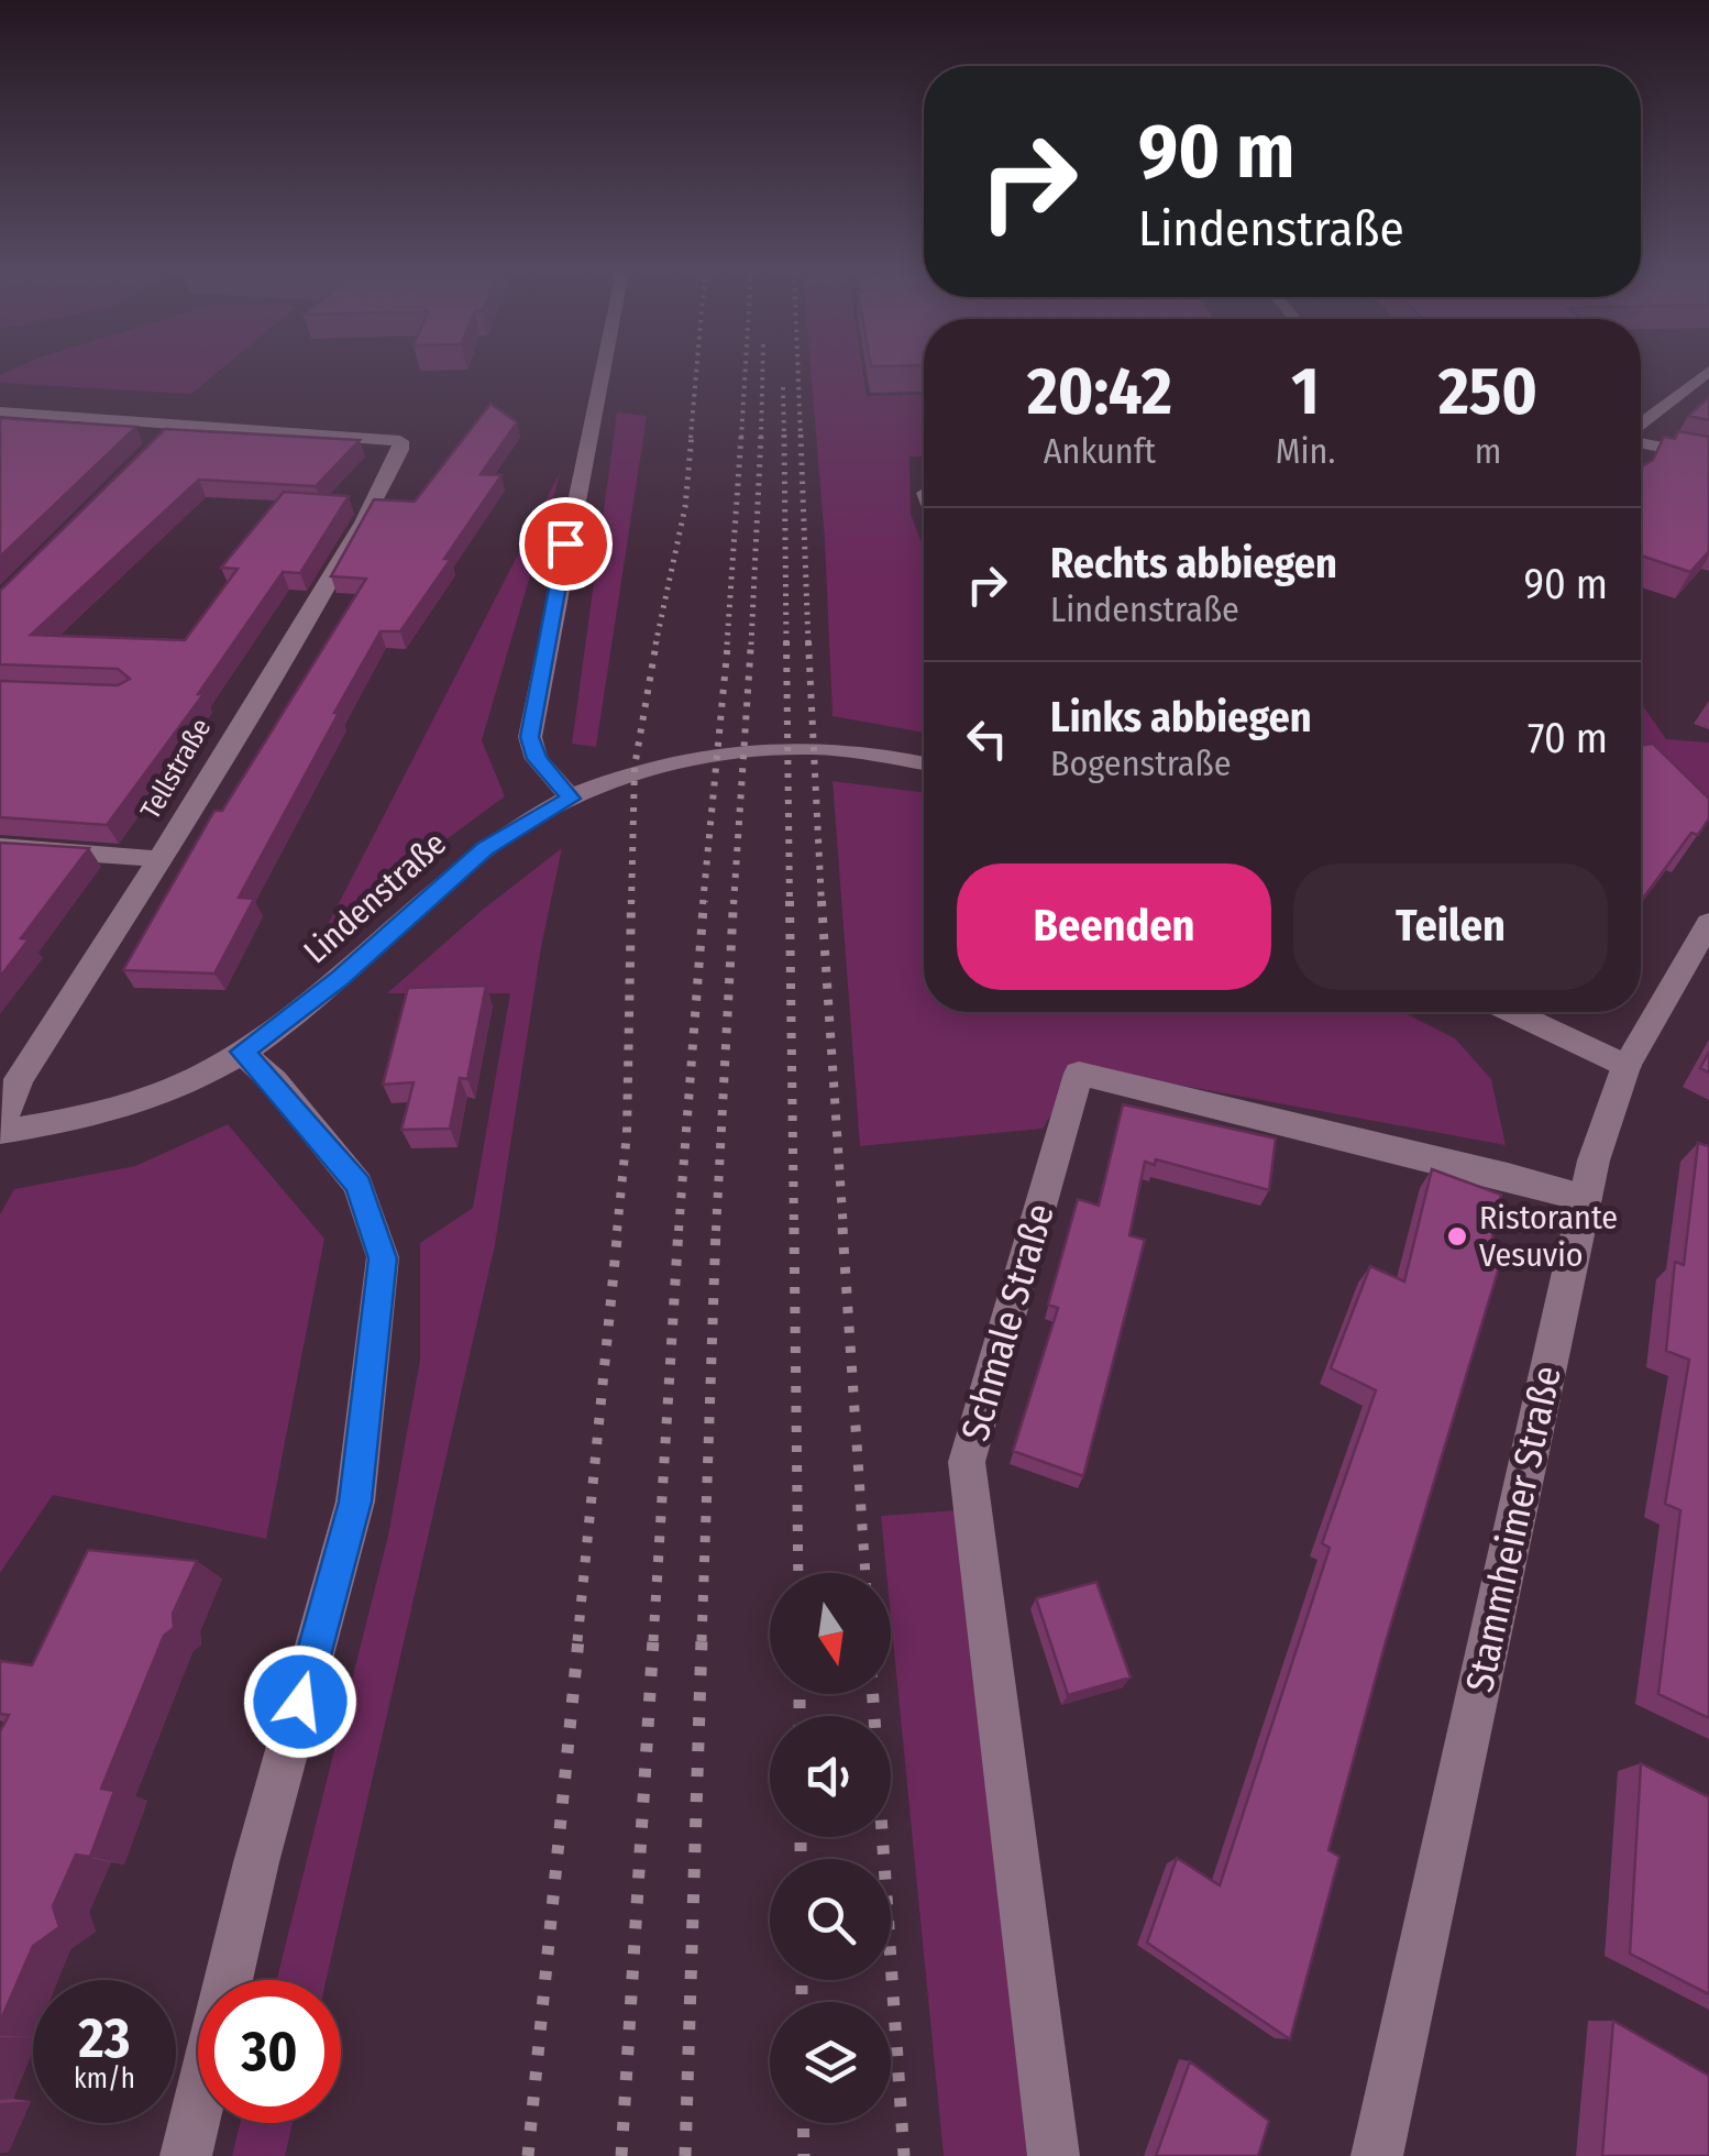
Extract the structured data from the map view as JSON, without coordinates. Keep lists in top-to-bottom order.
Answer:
{
  "streets": {
    "street": [
      "Tellstraße",
      "Lindenstraße",
      "Schmale Straße",
      "Stammheimer Straße"
    ]
  },
  "crossings": [
    ["Tellstraße", "Lindenstraße"],
    ["Schmale Straße", "Stammheimer Straße"]
  ],
  "places": ["Ristorante Vesuvio"],
  "north": "bottom",
  "page": {
    "turn": ["90 m", "Lindenstraße"],
    "eta": [
      "20:42",
      "Ankunft",
      "1",
      "Min.",
      "250",
      "m"
    ],
    "list": [
      {
        "name": "Rechts abbiegen",
        "note": "Lindenstraße",
        "value": "90 m"
      },
      {
        "name": "Links abbiegen",
        "note": "Bogenstraße",
        "value": "70 m"
      }
    ],
    "buttons": ["Beenden", "Teilen"],
    "speed": "23 km/h",
    "limit": "30"
  }
}
